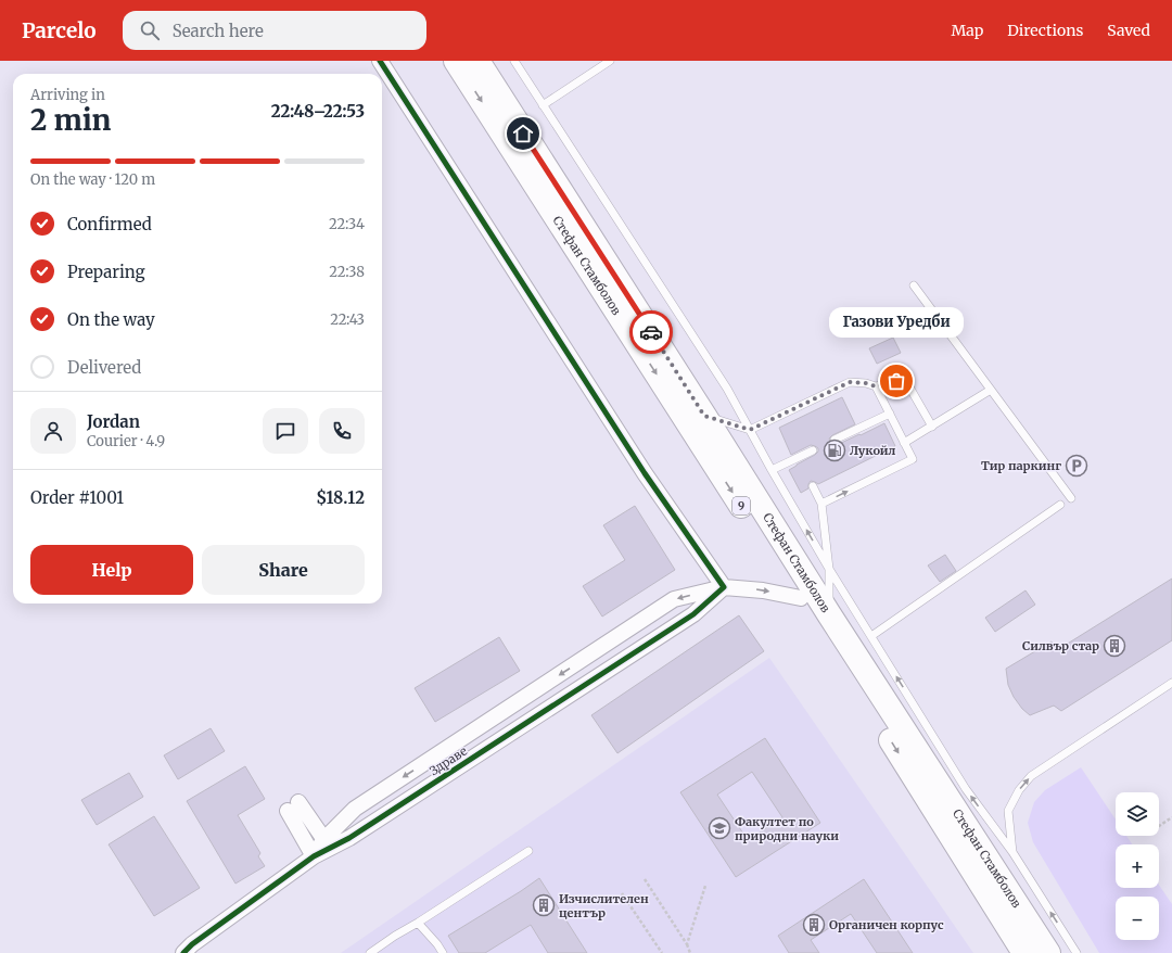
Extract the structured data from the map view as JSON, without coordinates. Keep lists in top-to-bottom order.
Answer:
{
  "streets": {
    "highway": ["Стефан Стамболов", "9"],
    "street": ["Здраве"]
  },
  "places": {
    "other": ["Газови Уредби"],
    "fuel station": ["Лукойл"],
    "parking": ["Тир паркинг"],
    "building": ["Силвър стар", "Изчислителен център", "Органичен корпус"],
    "school or university": ["Факултет по природни науки"]
  },
  "page": {
    "header": "Parcelo",
    "search": "Search here",
    "nav": ["Map", "Directions", "Saved"],
    "heading": ["2 min", "Arriving in", "22:48–22:53"],
    "panel": [
      "Jordan",
      "Courier · 4.9",
      "Order #1001",
      "$18.12"
    ],
    "bar": "On the way · 120 m",
    "list": [
      ["Confirmed", "22:34"],
      ["Preparing", "22:38"],
      ["On the way", "22:43"],
      "Delivered"
    ],
    "bubble": "Газови Уредби",
    "buttons": ["Help", "Share"],
    "map_buttons": ["+", "−"]
  }
}
